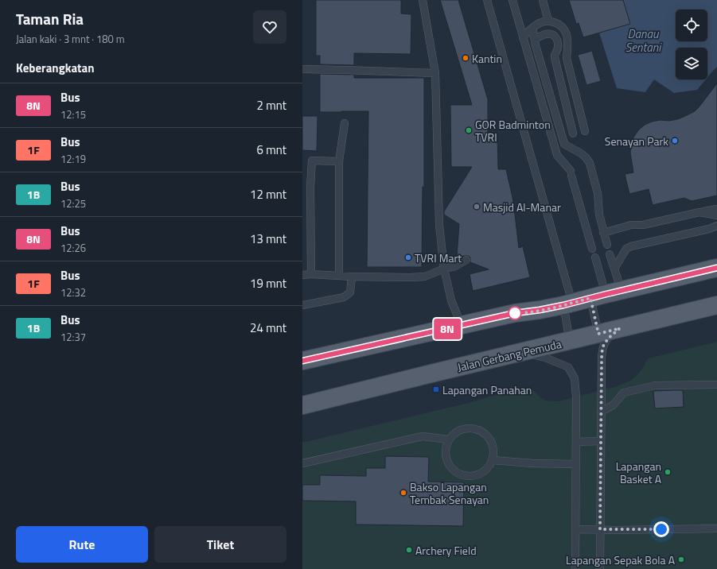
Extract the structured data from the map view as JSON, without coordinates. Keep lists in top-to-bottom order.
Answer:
{
  "streets": {
    "main road": ["Jalan Gerbang Pemuda"]
  },
  "water": ["Danau Sentani"],
  "places": {
    "other": [
      "Kantin",
      "GOR Badminton TVRI",
      "Senayan Park",
      "Masjid Al-Manar",
      "TVRI Mart",
      "Lapangan Basket A",
      "Bakso Lapangan Tembak Senayan",
      "Archery Field",
      "Lapangan Sepak Bola A"
    ],
    "transit": ["Lapangan Panahan"]
  },
  "lines": ["bus line 8N"],
  "page": {
    "heading": [
      ["Taman Ria", "Jalan kaki · 3 mnt · 180 m"],
      "Keberangkatan"
    ],
    "on_map": "8N",
    "list": [
      {
        "mark": "8N",
        "name": "Bus",
        "note": "12:15",
        "value": "2 mnt"
      },
      {
        "mark": "1F",
        "name": "Bus",
        "note": "12:19",
        "value": "6 mnt"
      },
      {
        "mark": "1B",
        "name": "Bus",
        "note": "12:25",
        "value": "12 mnt"
      },
      {
        "mark": "8N",
        "name": "Bus",
        "note": "12:26",
        "value": "13 mnt"
      },
      {
        "mark": "1F",
        "name": "Bus",
        "note": "12:32",
        "value": "19 mnt"
      },
      {
        "mark": "1B",
        "name": "Bus",
        "note": "12:37",
        "value": "24 mnt"
      }
    ],
    "buttons": ["Rute", "Tiket"]
  }
}
